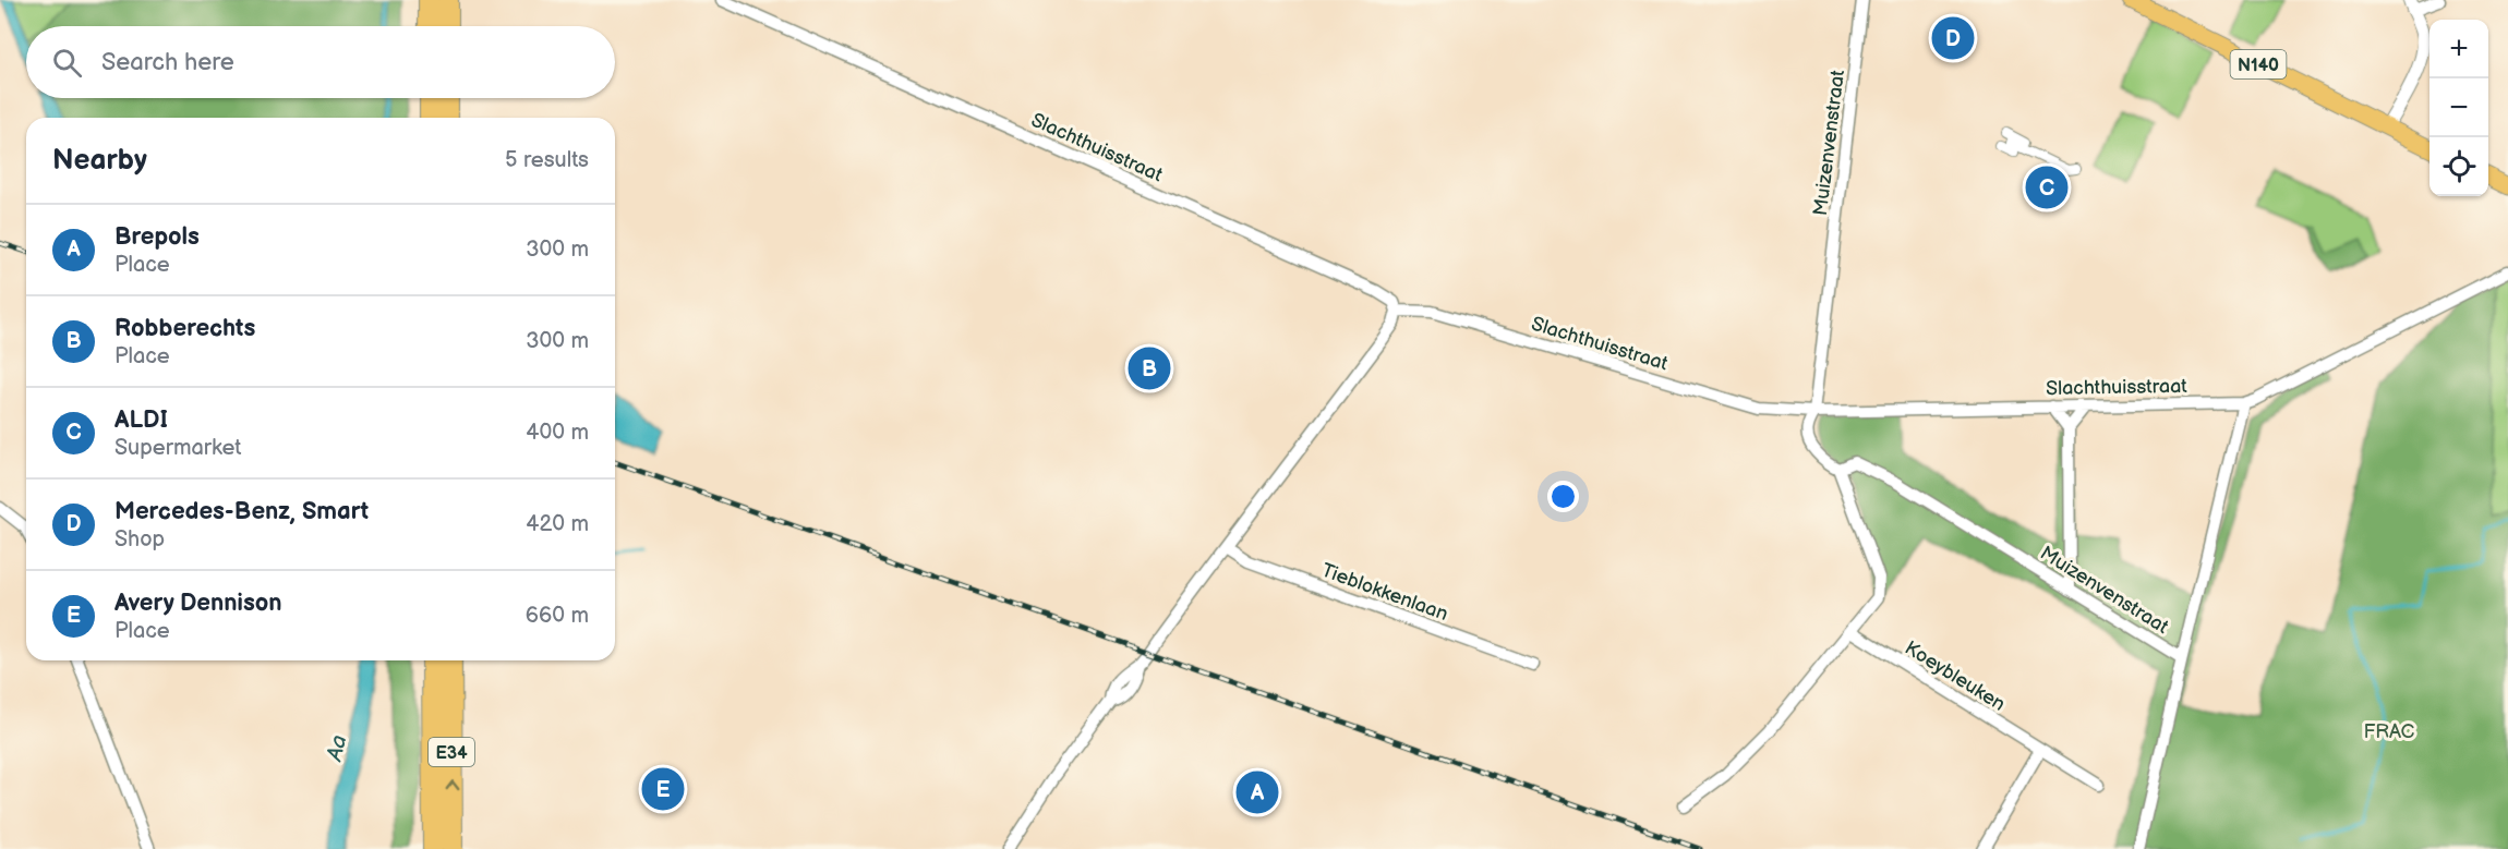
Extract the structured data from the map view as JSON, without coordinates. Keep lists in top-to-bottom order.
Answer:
{
  "streets": {
    "highway": ["E34"],
    "main road": ["N140"],
    "street": [
      "Muizenvenstraat",
      "Slachthuisstraat",
      "Tieblokkenlaan",
      "Koeybleuken"
    ]
  },
  "crossings": [
    ["Muizenvenstraat", "Slachthuisstraat"],
    ["Muizenvenstraat", "Koeybleuken"]
  ],
  "water": ["Aa"],
  "parks": ["FRAC"],
  "page": {
    "pins": [
      "D",
      "C",
      "B",
      "E",
      "A"
    ],
    "map_buttons": ["+", "−"],
    "search": "Search here",
    "heading": ["Nearby", "5 results"],
    "list": [
      {
        "mark": "A",
        "name": "Brepols",
        "note": "Place",
        "value": "300 m"
      },
      {
        "mark": "B",
        "name": "Robberechts",
        "note": "Place",
        "value": "300 m"
      },
      {
        "mark": "C",
        "name": "ALDI",
        "note": "Supermarket",
        "value": "400 m"
      },
      {
        "mark": "D",
        "name": "Mercedes-Benz, Smart",
        "note": "Shop",
        "value": "420 m"
      },
      {
        "mark": "E",
        "name": "Avery Dennison",
        "note": "Place",
        "value": "660 m"
      }
    ]
  }
}
